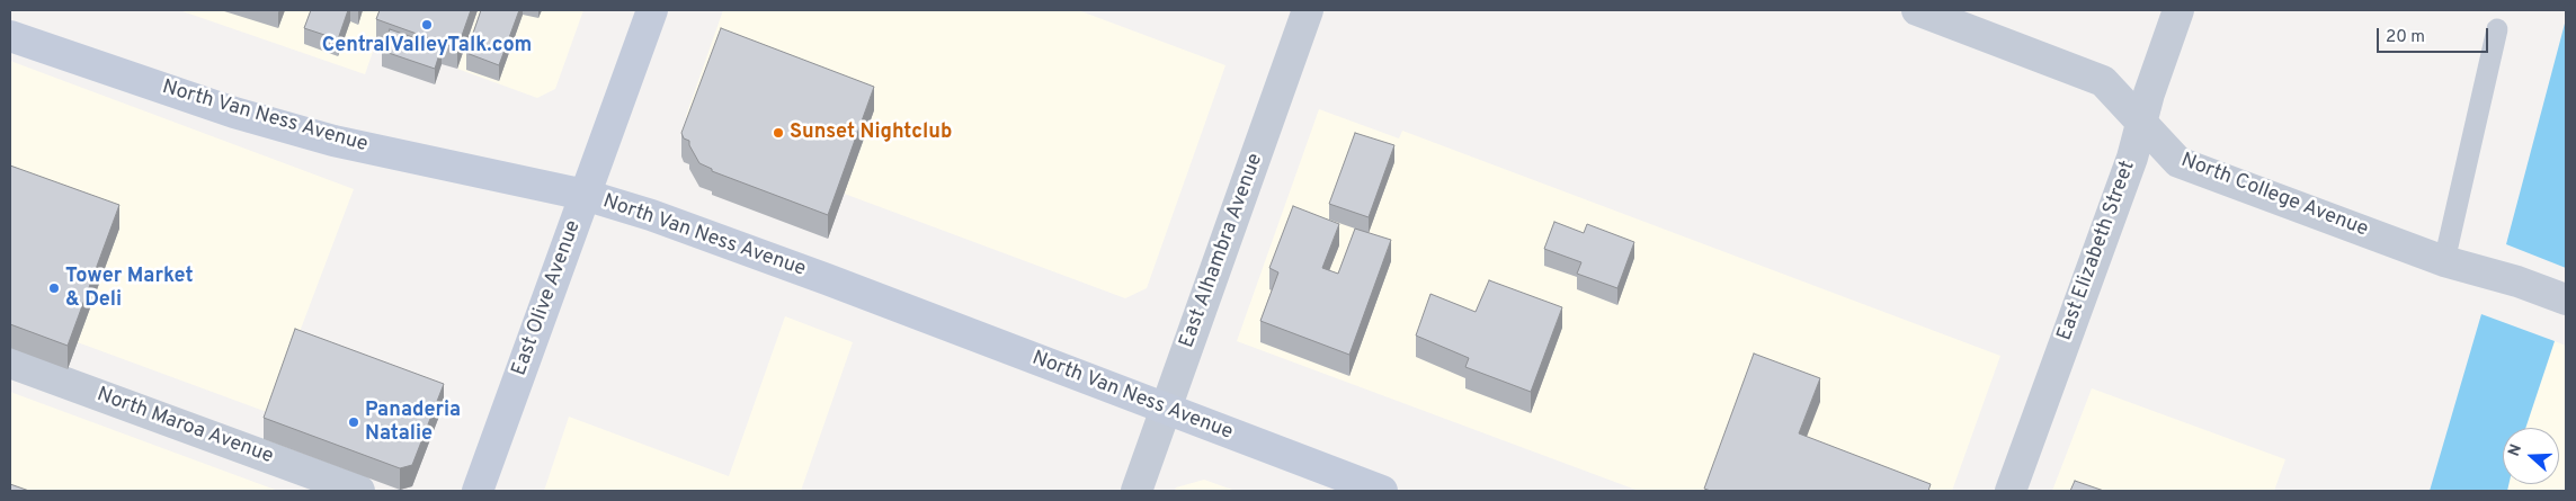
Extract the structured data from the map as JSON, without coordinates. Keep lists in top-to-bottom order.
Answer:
{
  "streets": {
    "main road": ["North Van Ness Avenue", "East Olive Avenue"],
    "street": [
      "North College Avenue",
      "East Alhambra Avenue",
      "East Elizabeth Street",
      "North Maroa Avenue"
    ]
  },
  "crossings": [
    ["North Van Ness Avenue", "East Alhambra Avenue"],
    ["North Van Ness Avenue", "East Olive Avenue"],
    ["North College Avenue", "East Elizabeth Street"]
  ],
  "places": [
    "CentralValleyTalk.com",
    "Sunset Nightclub",
    "Tower Market & Deli",
    "Panaderia Natalie"
  ],
  "scale_bar": "20 m",
  "north": "left"
}
